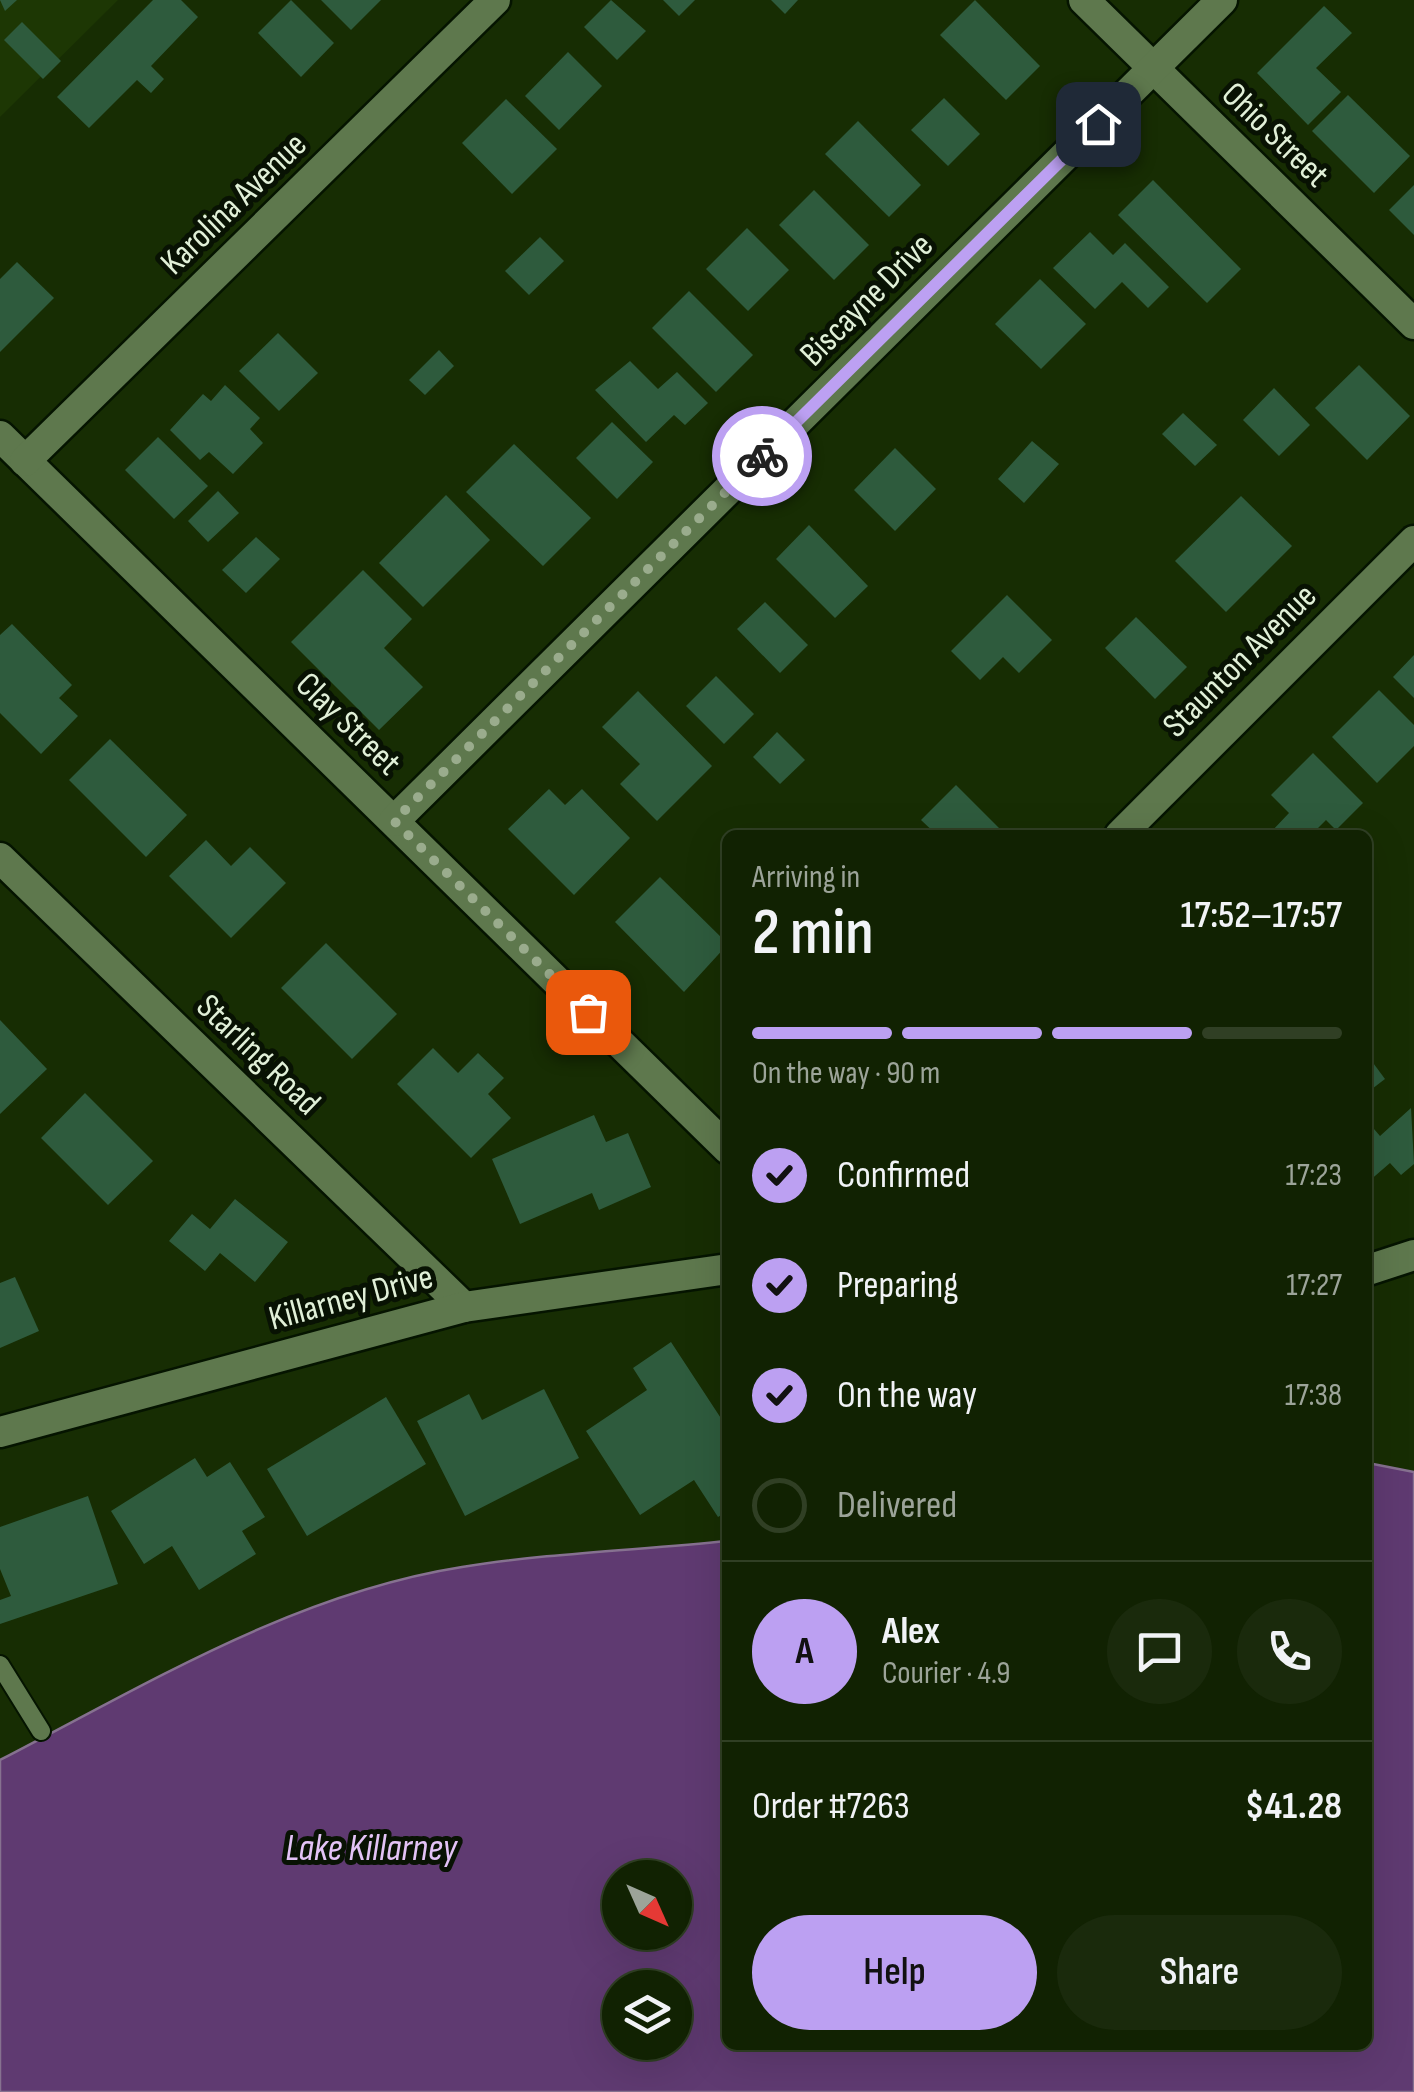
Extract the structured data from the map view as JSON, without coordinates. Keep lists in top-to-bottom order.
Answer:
{
  "streets": {
    "street": [
      "Ohio Street",
      "Karolina Avenue",
      "Biscayne Drive",
      "Staunton Avenue",
      "Clay Street",
      "Starling Road",
      "Killarney Drive"
    ]
  },
  "crossings": [
    ["Ohio Street", "Biscayne Drive"],
    ["Karolina Avenue", "Clay Street"],
    ["Biscayne Drive", "Clay Street"],
    ["Starling Road", "Killarney Drive"]
  ],
  "water": ["Lake Killarney"],
  "north": "bottom right",
  "page": {
    "heading": ["2 min", "Arriving in", "17:52–17:57"],
    "panel": [
      "Alex",
      "Courier · 4.9",
      "Order #7263",
      "$41.28"
    ],
    "bar": "On the way · 90 m",
    "list": [
      ["Confirmed", "17:23"],
      ["Preparing", "17:27"],
      ["On the way", "17:38"],
      "Delivered"
    ],
    "round": "A",
    "buttons": ["Help", "Share"]
  }
}
